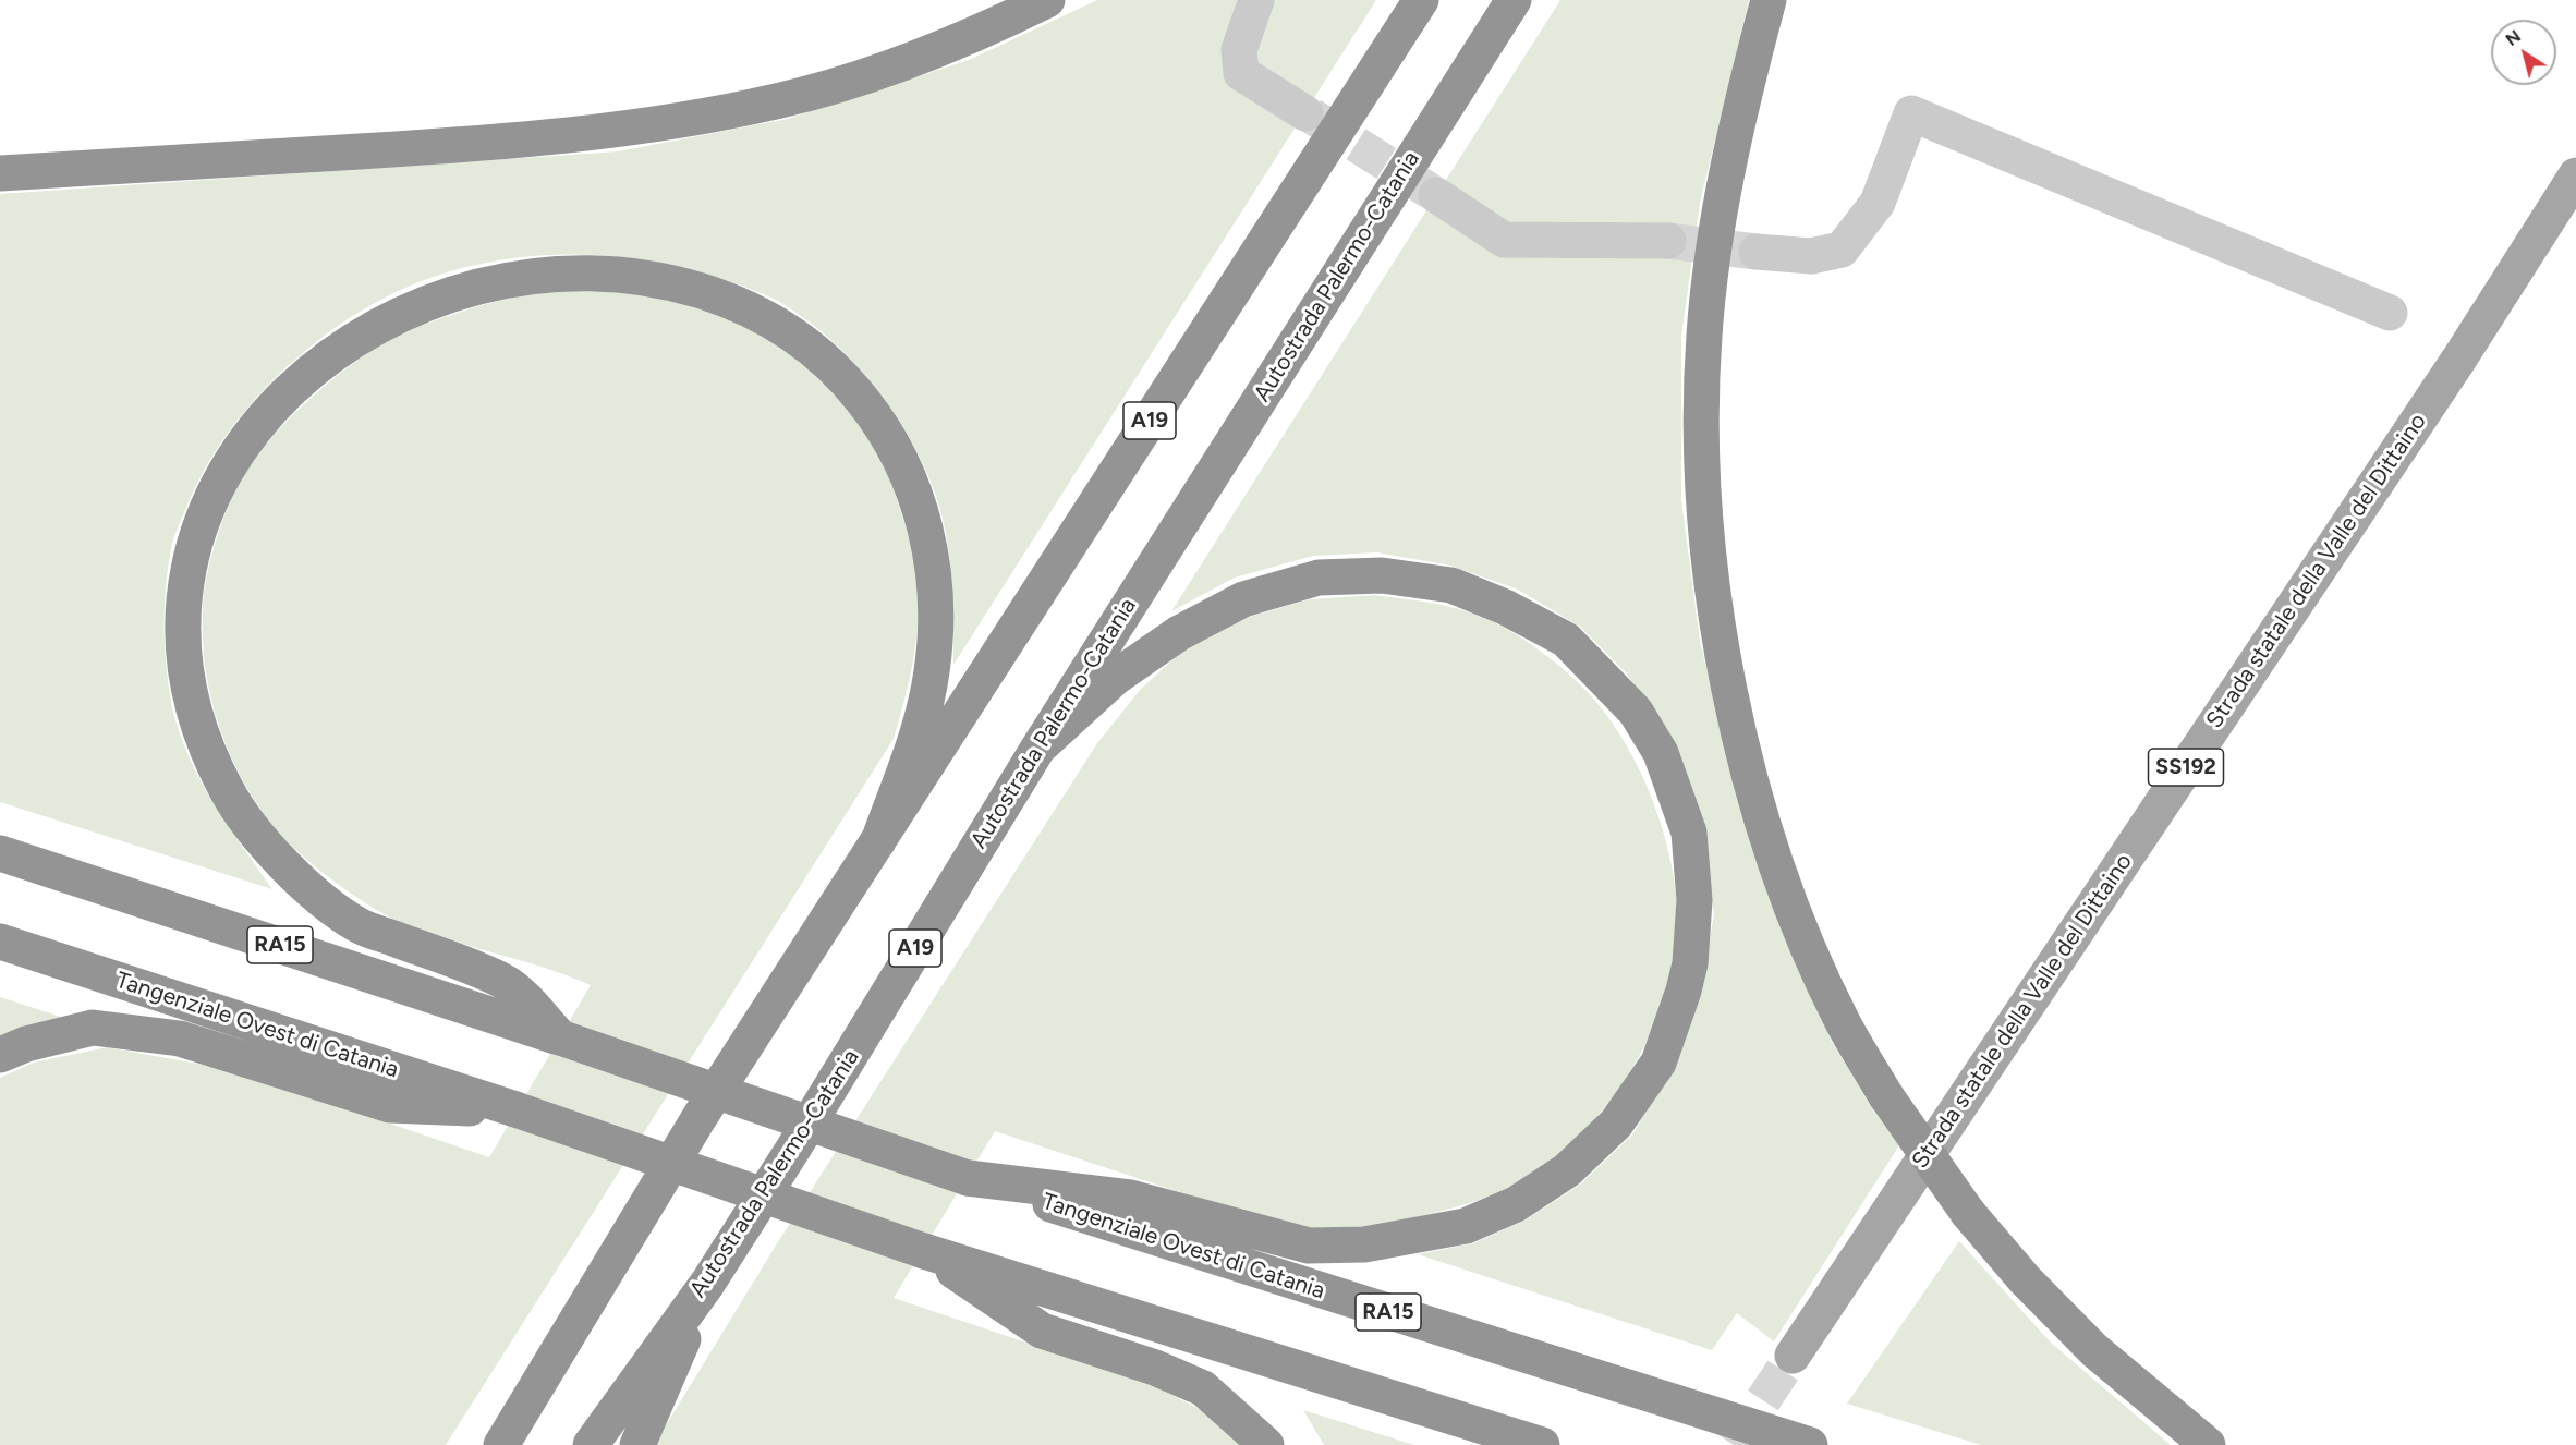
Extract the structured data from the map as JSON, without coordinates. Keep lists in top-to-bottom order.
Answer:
{
  "streets": {
    "highway": [
      "Autostrada Palermo-Catania",
      "A19",
      "RA15",
      "Tangenziale Ovest di Catania"
    ],
    "main road": ["Strada statale della Valle del Dittaino", "SS192"]
  },
  "north": "top left"
}
